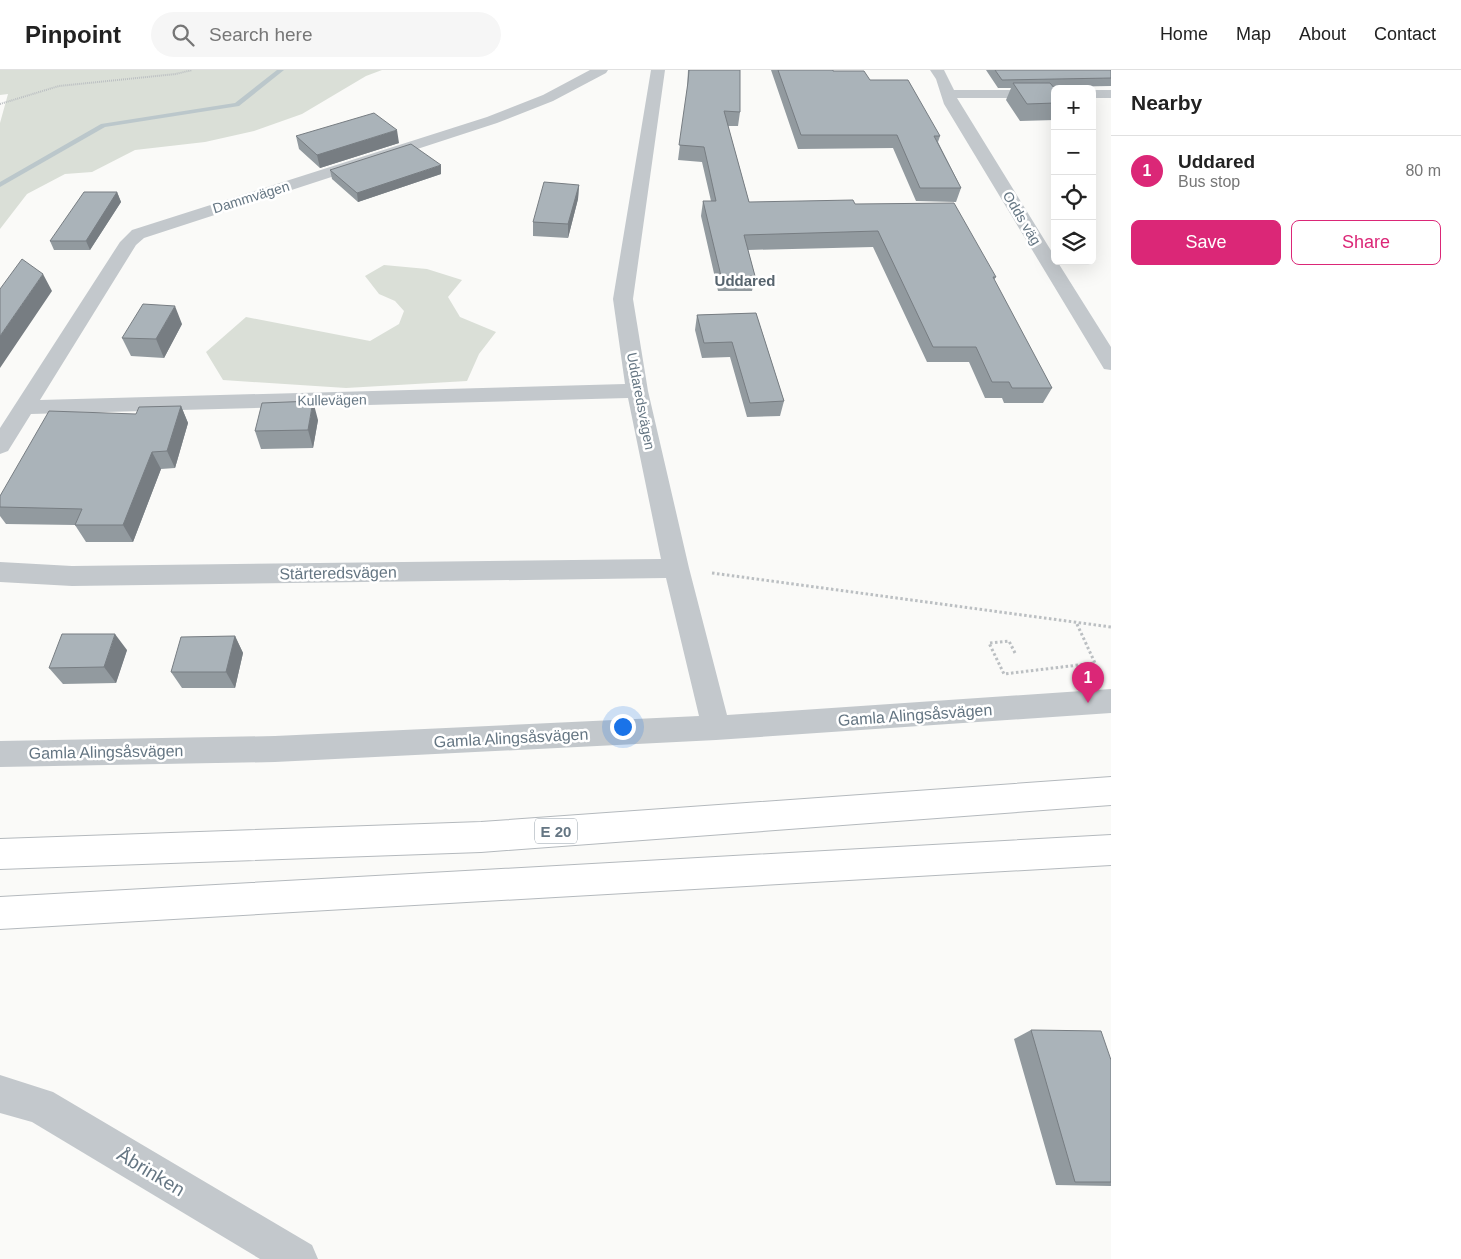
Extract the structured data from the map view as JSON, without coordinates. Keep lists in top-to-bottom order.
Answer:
{
  "streets": {
    "highway": ["E 20"],
    "street": [
      "Dammvägen",
      "Odds väg",
      "Kullevägen",
      "Uddaredsvägen",
      "Stärteredsvägen",
      "Gamla Alingsåsvägen",
      "Åbrinken"
    ]
  },
  "crossings": [
    ["Dammvägen", "Kullevägen"],
    ["Kullevägen", "Uddaredsvägen"],
    ["Uddaredsvägen", "Stärteredsvägen"],
    ["Uddaredsvägen", "Gamla Alingsåsvägen"]
  ],
  "districts": ["Uddared"],
  "page": {
    "header": "Pinpoint",
    "search": "Search here",
    "nav": [
      "Home",
      "Map",
      "About",
      "Contact"
    ],
    "heading": "Nearby",
    "map_buttons": ["+", "−"],
    "list": [
      {
        "mark": "1",
        "name": "Uddared",
        "note": "Bus stop",
        "value": "80 m"
      }
    ],
    "buttons": ["Save", "Share"],
    "pins": "1"
  }
}
